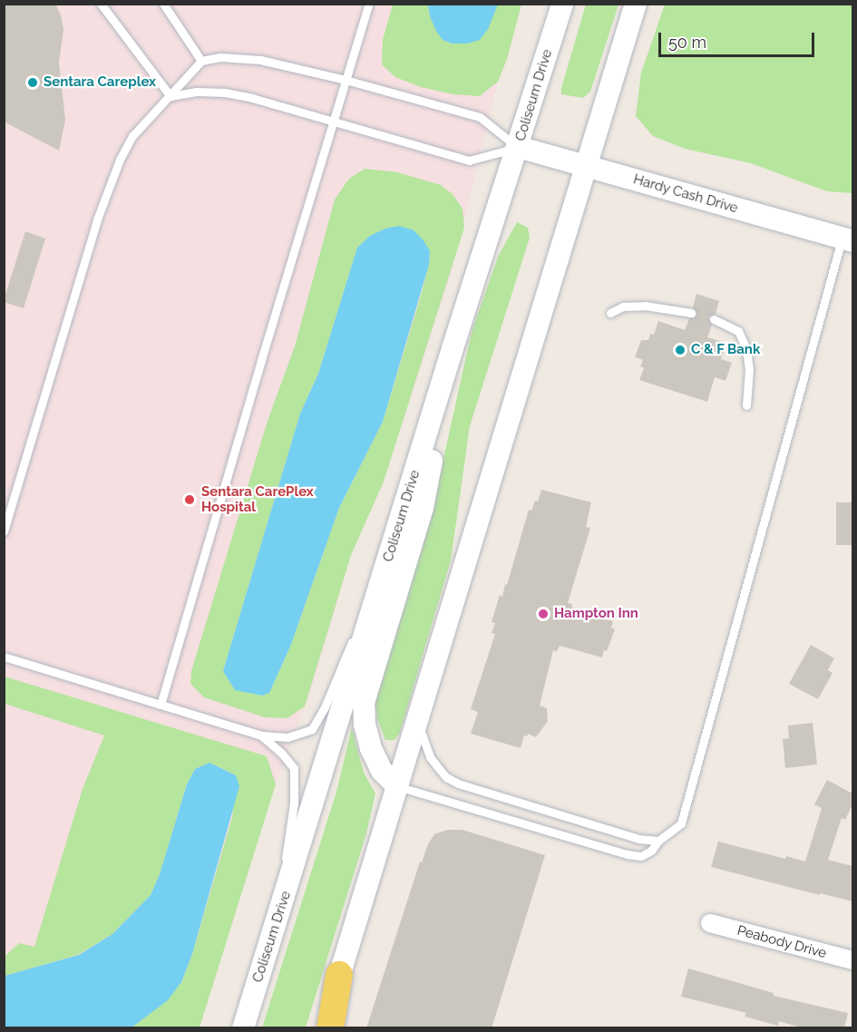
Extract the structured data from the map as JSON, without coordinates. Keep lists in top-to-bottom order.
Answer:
{
  "streets": {
    "street": ["Coliseum Drive", "Hardy Cash Drive", "Peabody Drive"]
  },
  "crossings": [
    ["Coliseum Drive", "Hardy Cash Drive"]
  ],
  "places": [
    "Sentara Careplex",
    "C & F Bank",
    "Sentara CarePlex Hospital",
    "Hampton Inn"
  ],
  "scale_bar": "50 m"
}
